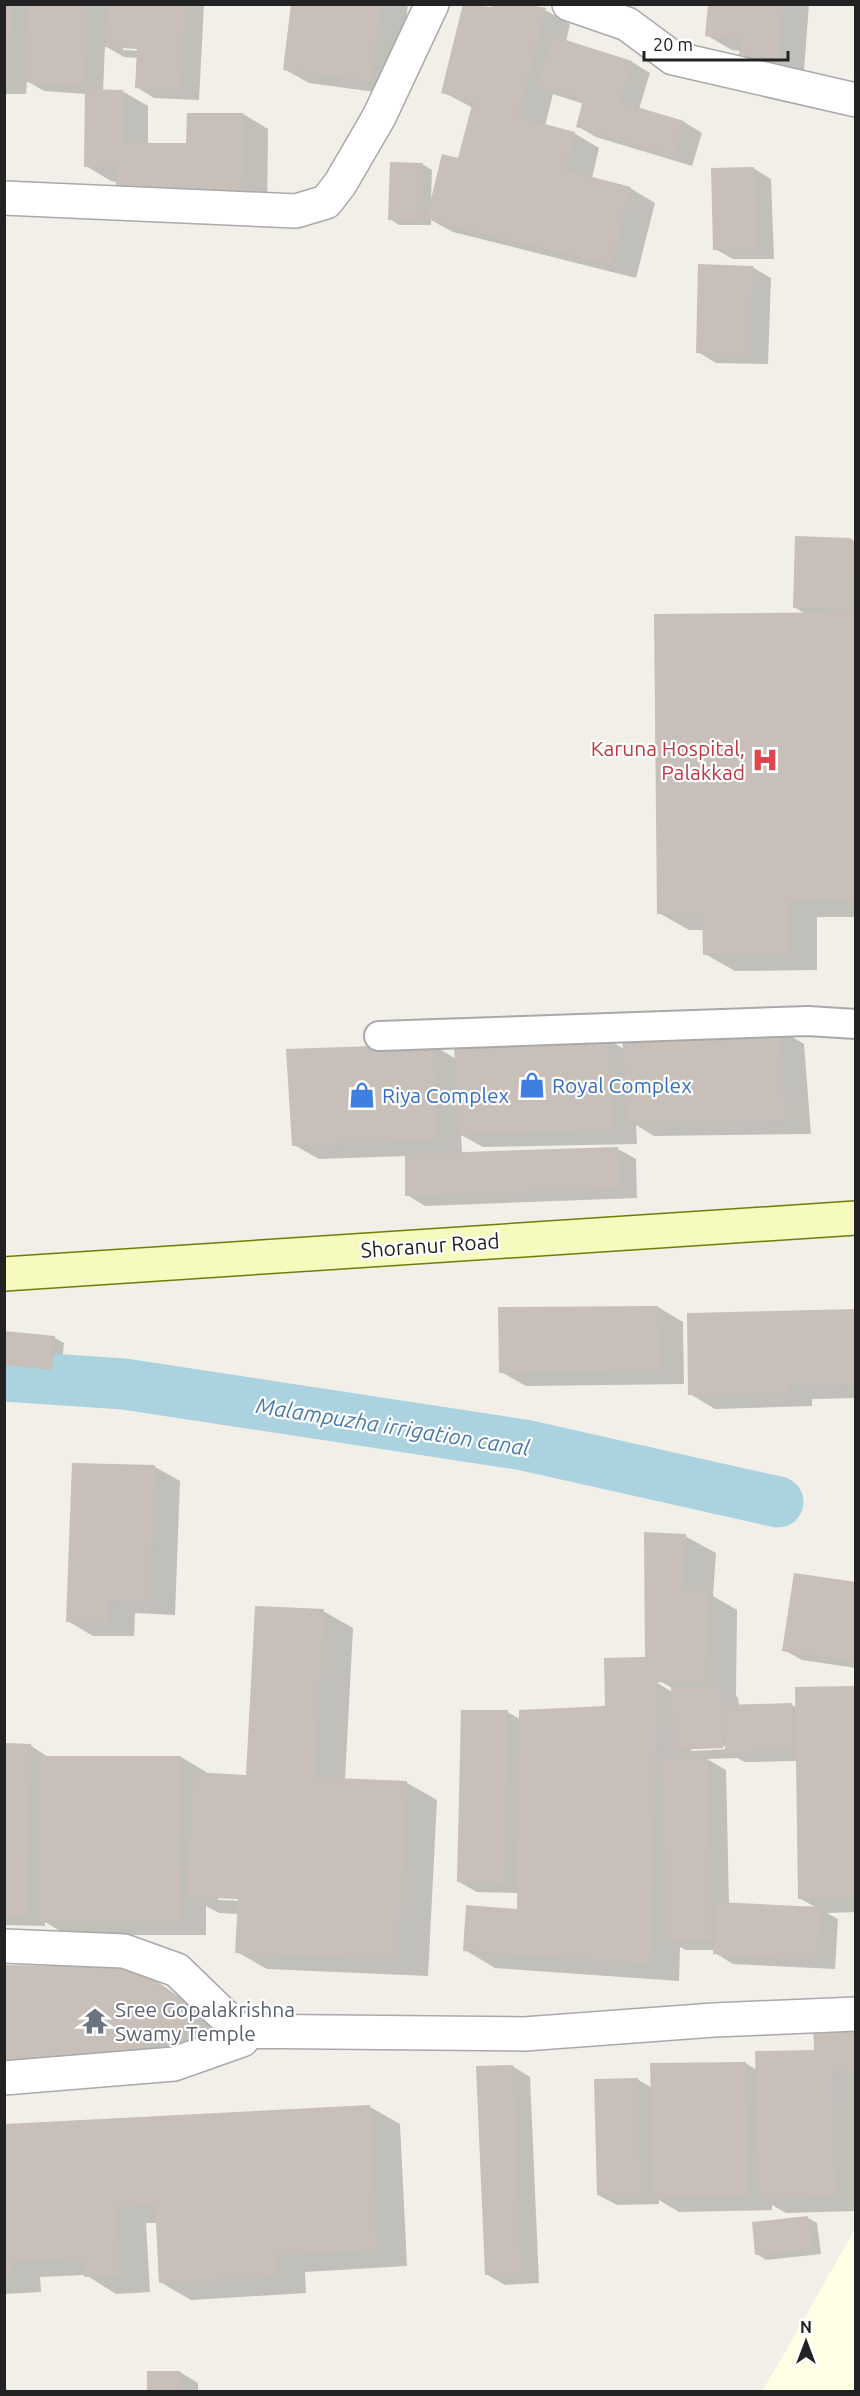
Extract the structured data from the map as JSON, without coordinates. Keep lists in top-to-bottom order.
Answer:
{
  "streets": {
    "main road": ["Shoranur Road"]
  },
  "water": ["Malampuzha irrigation canal"],
  "places": {
    "hospital": ["Karuna Hospital, Palakkad"],
    "shop": ["Royal Complex", "Riya Complex"],
    "temple": ["Sree Gopalakrishna Swamy Temple"]
  },
  "scale_bar": "20 m",
  "north": "top"
}
